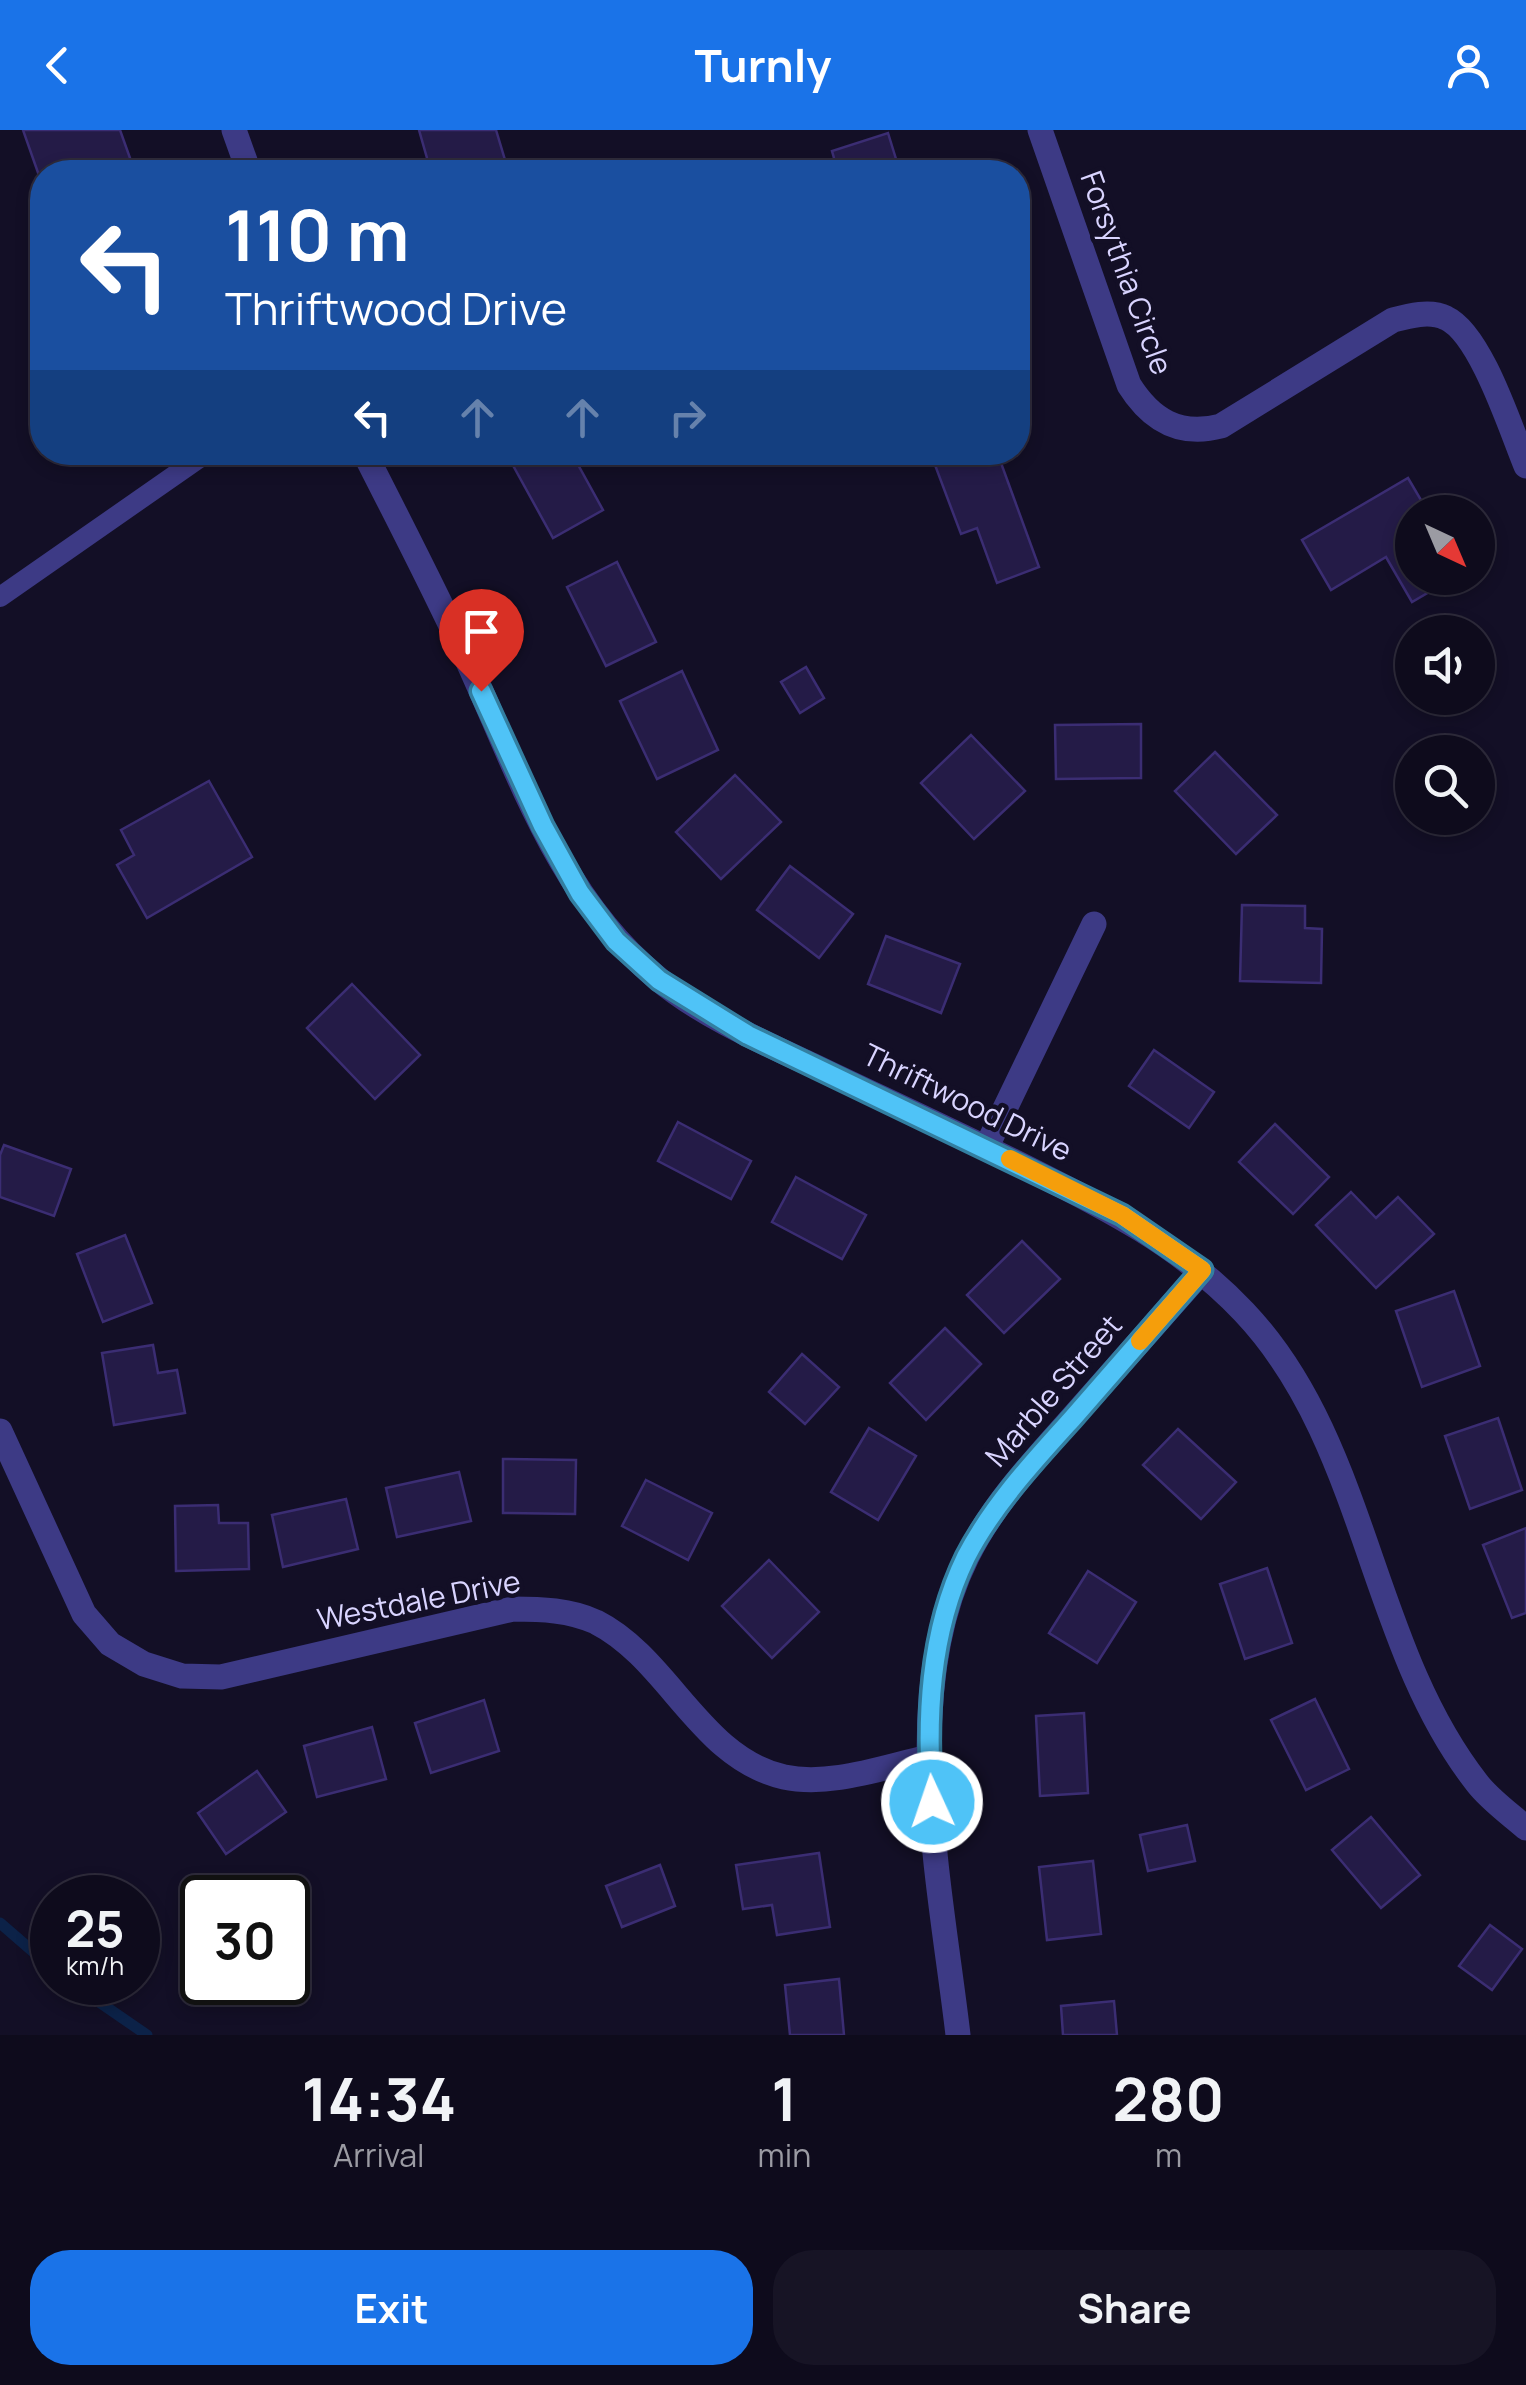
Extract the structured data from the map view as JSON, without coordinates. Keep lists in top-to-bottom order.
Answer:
{
  "streets": {
    "street": [
      "Forsythia Circle",
      "Thriftwood Drive",
      "Marble Street",
      "Westdale Drive"
    ]
  },
  "crossings": [
    ["Thriftwood Drive", "Marble Street"],
    ["Marble Street", "Westdale Drive"]
  ],
  "north": "bottom right",
  "page": {
    "header": "Turnly",
    "turn": ["110 m", "Thriftwood Drive"],
    "speed": "25 km/h",
    "limit": "30",
    "eta": [
      "14:34",
      "Arrival",
      "1",
      "min",
      "280",
      "m"
    ],
    "buttons": ["Exit", "Share"]
  }
}
